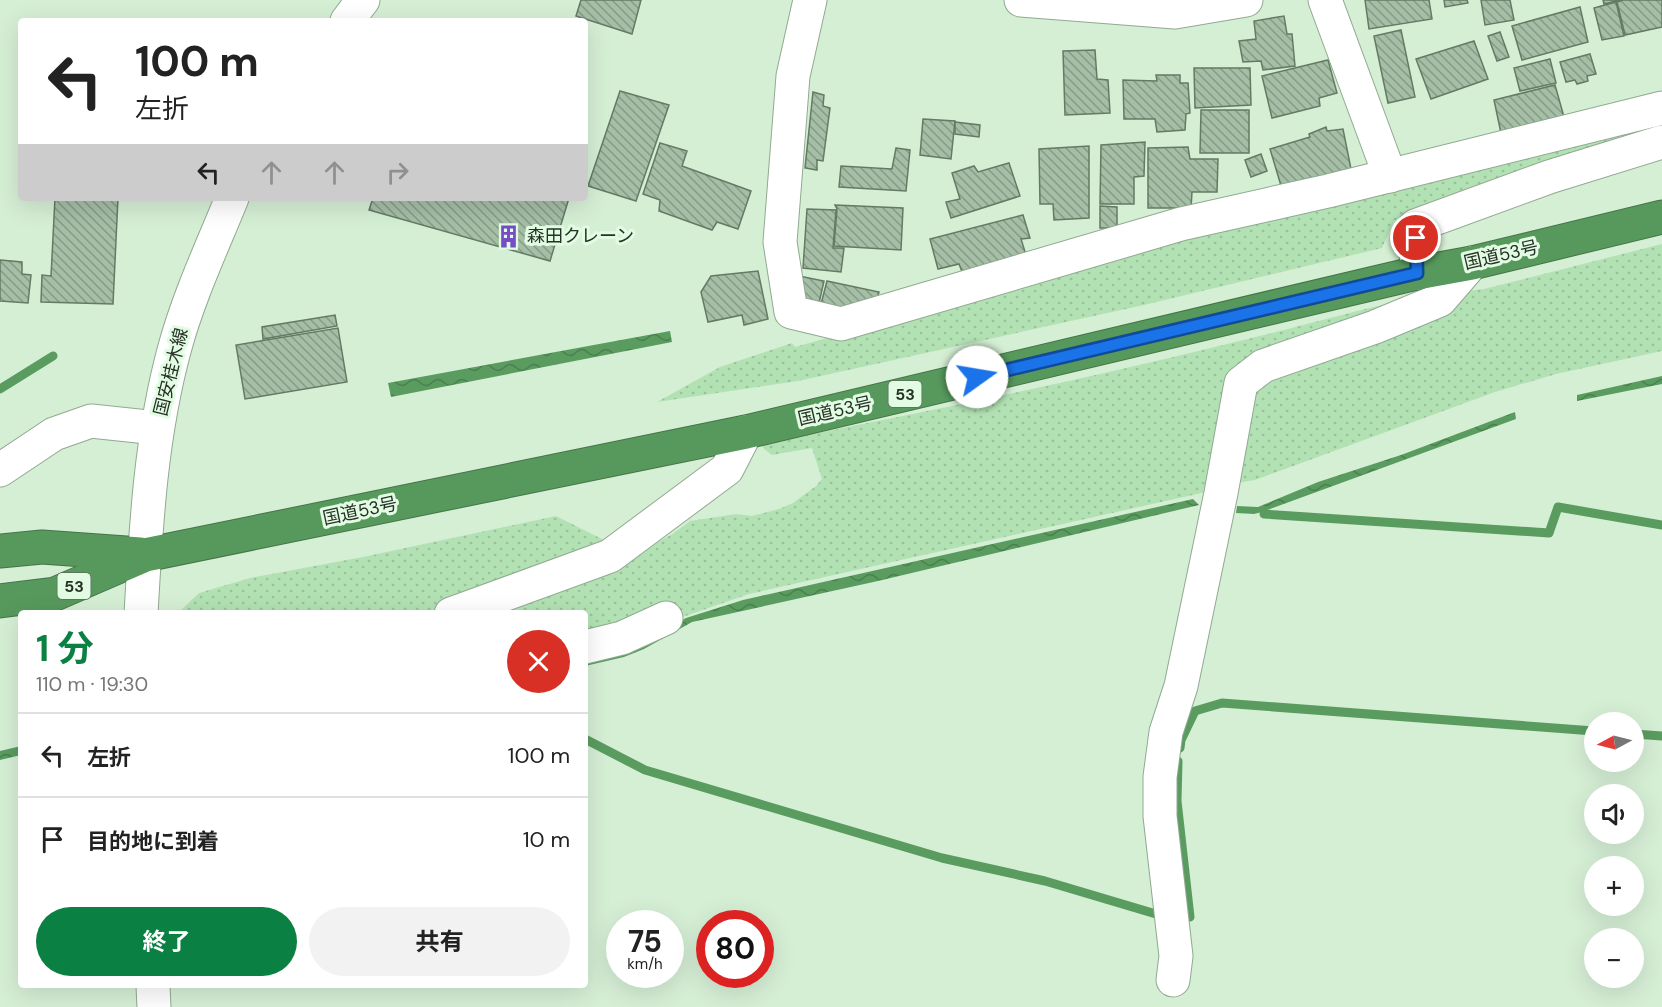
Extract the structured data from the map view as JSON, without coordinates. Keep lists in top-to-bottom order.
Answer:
{
  "streets": {
    "highway": ["国道53号", "53"],
    "street": ["国安桂木線"]
  },
  "crossings": [
    ["国道53号", "国安桂木線"]
  ],
  "places": {
    "building": ["森田クレーン"]
  },
  "north": "left",
  "page": {
    "turn": ["100 m", "左折"],
    "heading": ["1 分", "110 m · 19:30"],
    "map_buttons": ["+", "−"],
    "list": [
      {
        "name": "左折",
        "value": "100 m"
      },
      {
        "name": "目的地に到着",
        "value": "10 m"
      }
    ],
    "buttons": ["終了", "共有"],
    "speed": "75 km/h",
    "limit": "80"
  }
}
